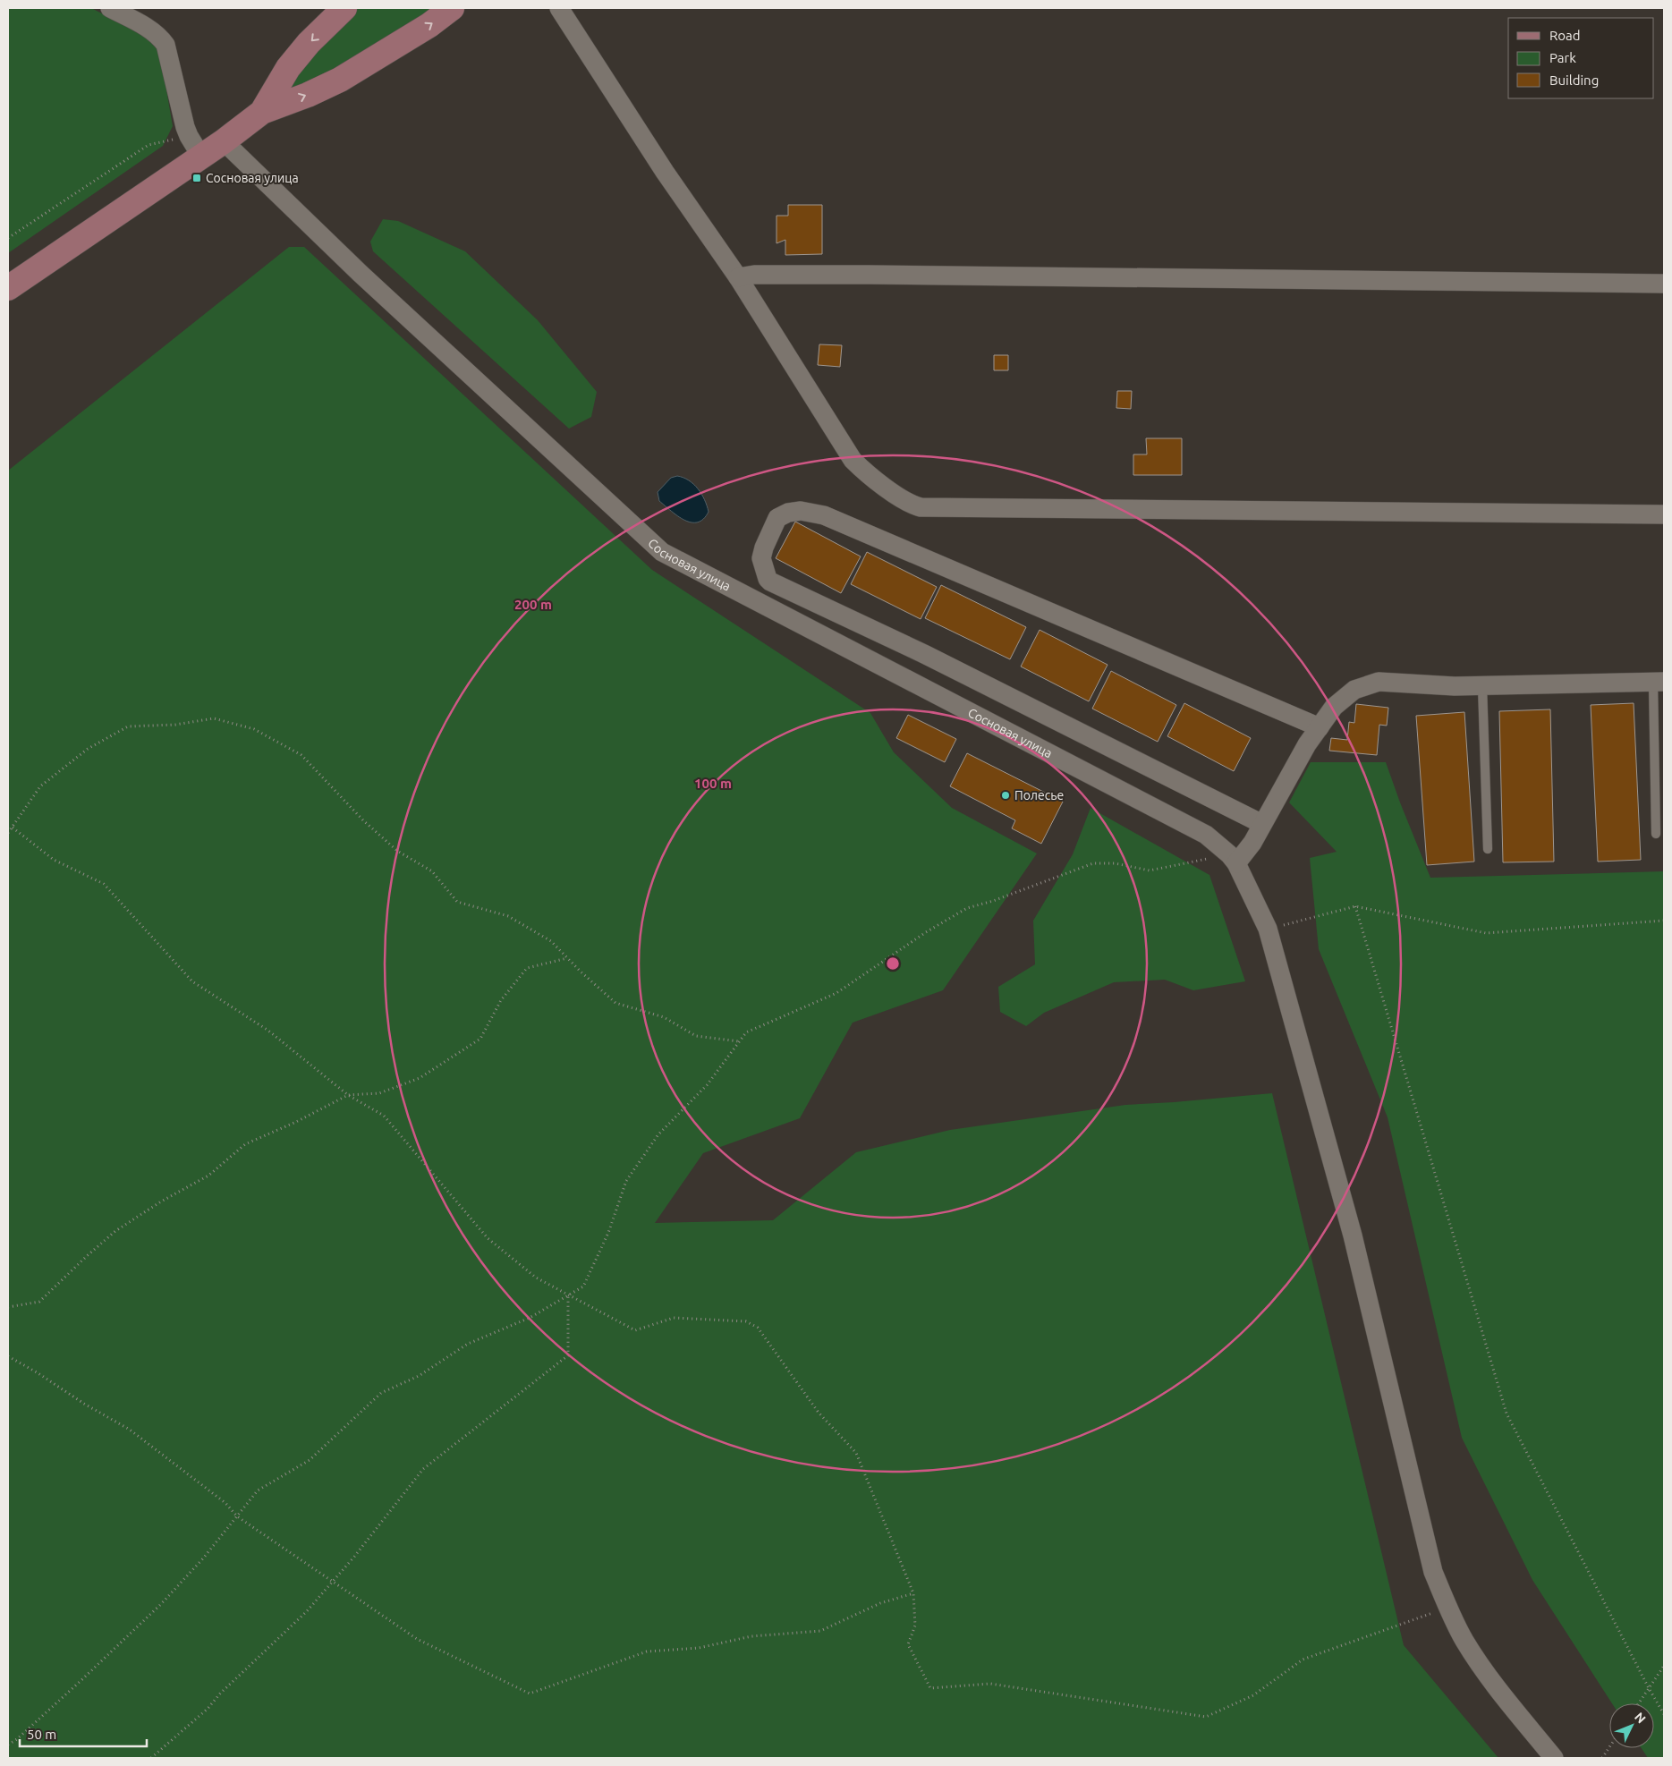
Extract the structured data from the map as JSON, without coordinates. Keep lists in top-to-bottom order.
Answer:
{
  "streets": {
    "street": ["Сосновая улица"]
  },
  "places": {
    "transit": ["Сосновая улица"],
    "other": ["Полесье"]
  },
  "legend": ["Road", "Park", "Building"],
  "scale_bar": "50 m",
  "north": "top right",
  "rings": ["200 m", "100 m"]
}
